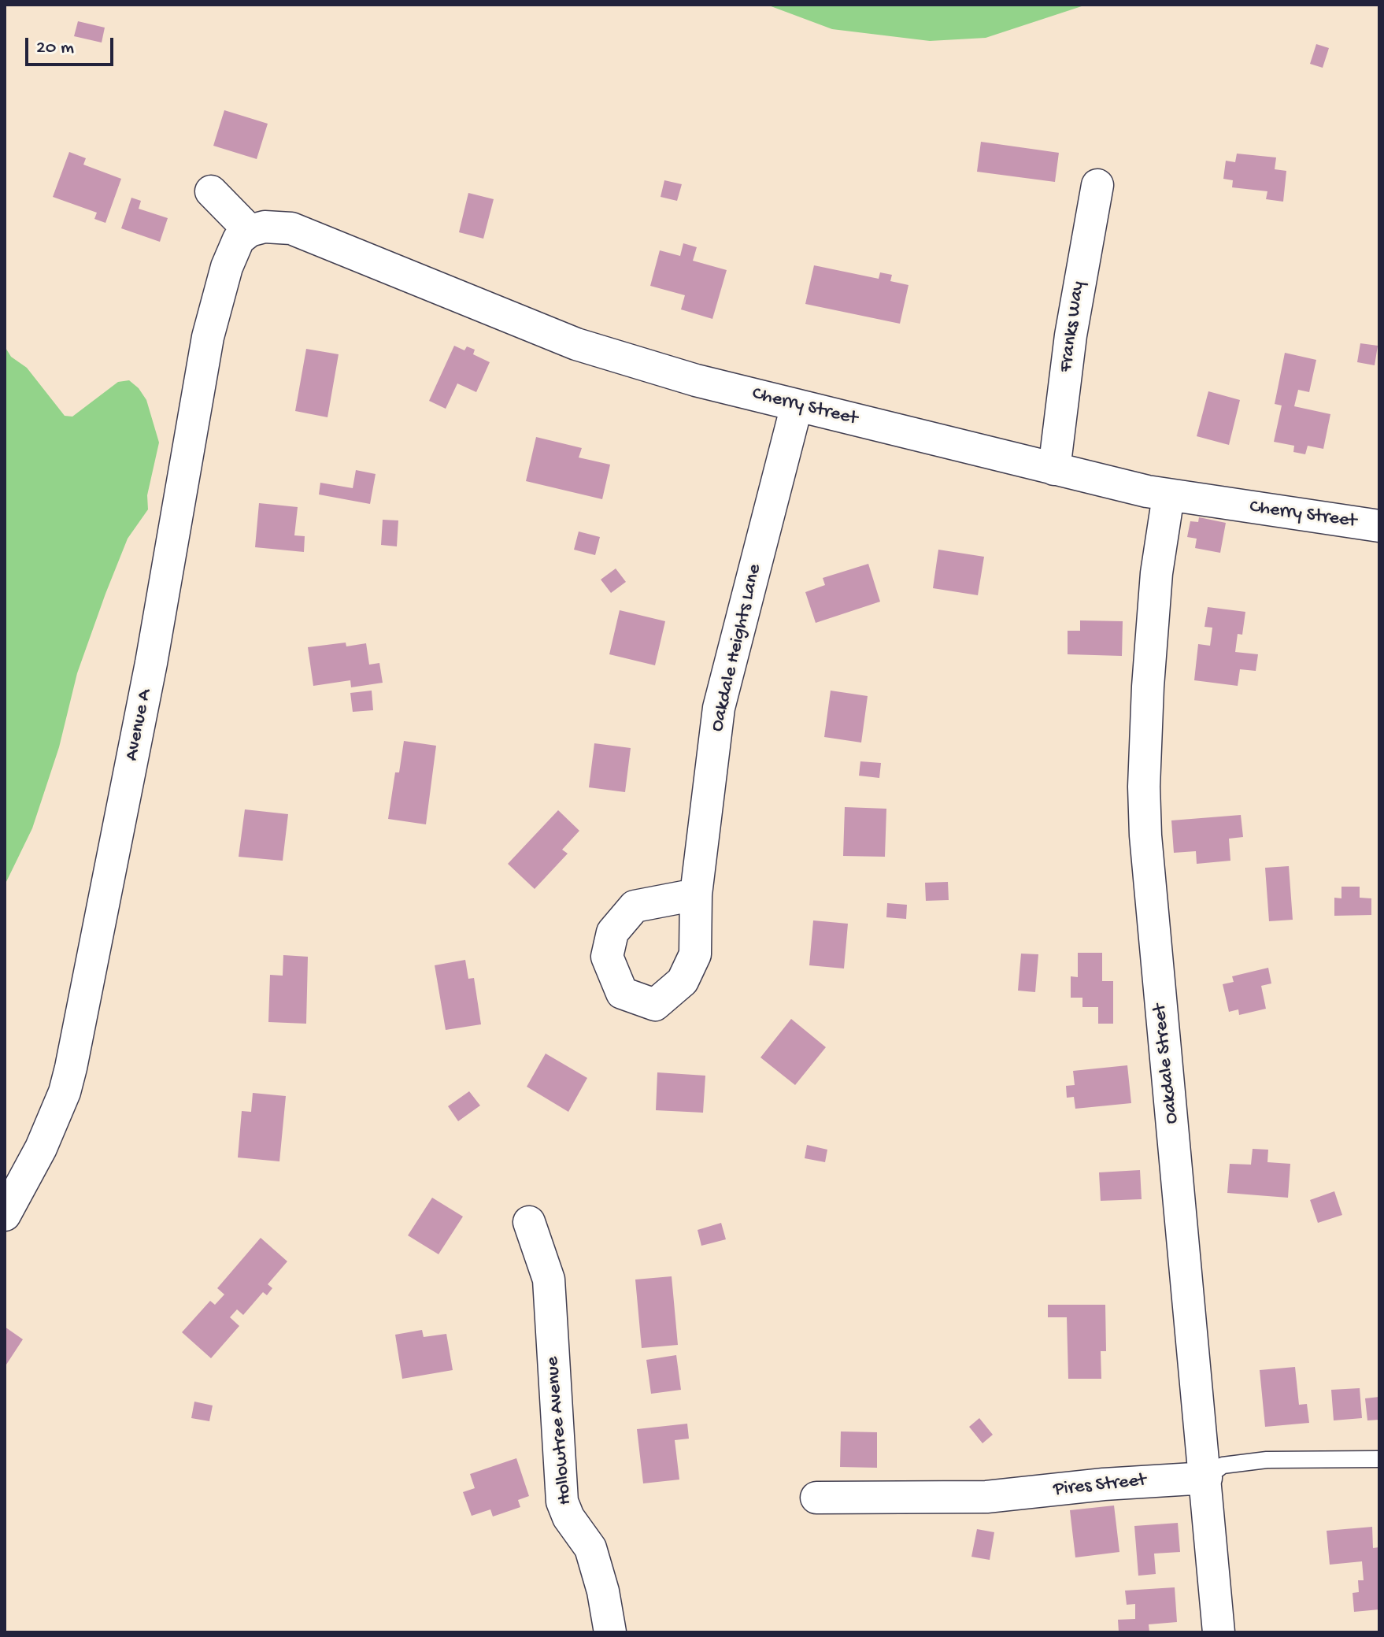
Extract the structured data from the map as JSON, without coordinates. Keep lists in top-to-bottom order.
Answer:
{
  "streets": {
    "street": [
      "Franks Way",
      "Cherry Street",
      "Oakdale Heights Lane",
      "Avenue A",
      "Oakdale Street",
      "Hollowtree Avenue",
      "Pires Street"
    ]
  },
  "crossings": [
    ["Franks Way", "Cherry Street"],
    ["Cherry Street", "Oakdale Heights Lane"],
    ["Cherry Street", "Avenue A"],
    ["Cherry Street", "Oakdale Street"],
    ["Oakdale Street", "Pires Street"]
  ],
  "scale_bar": "20 m"
}
